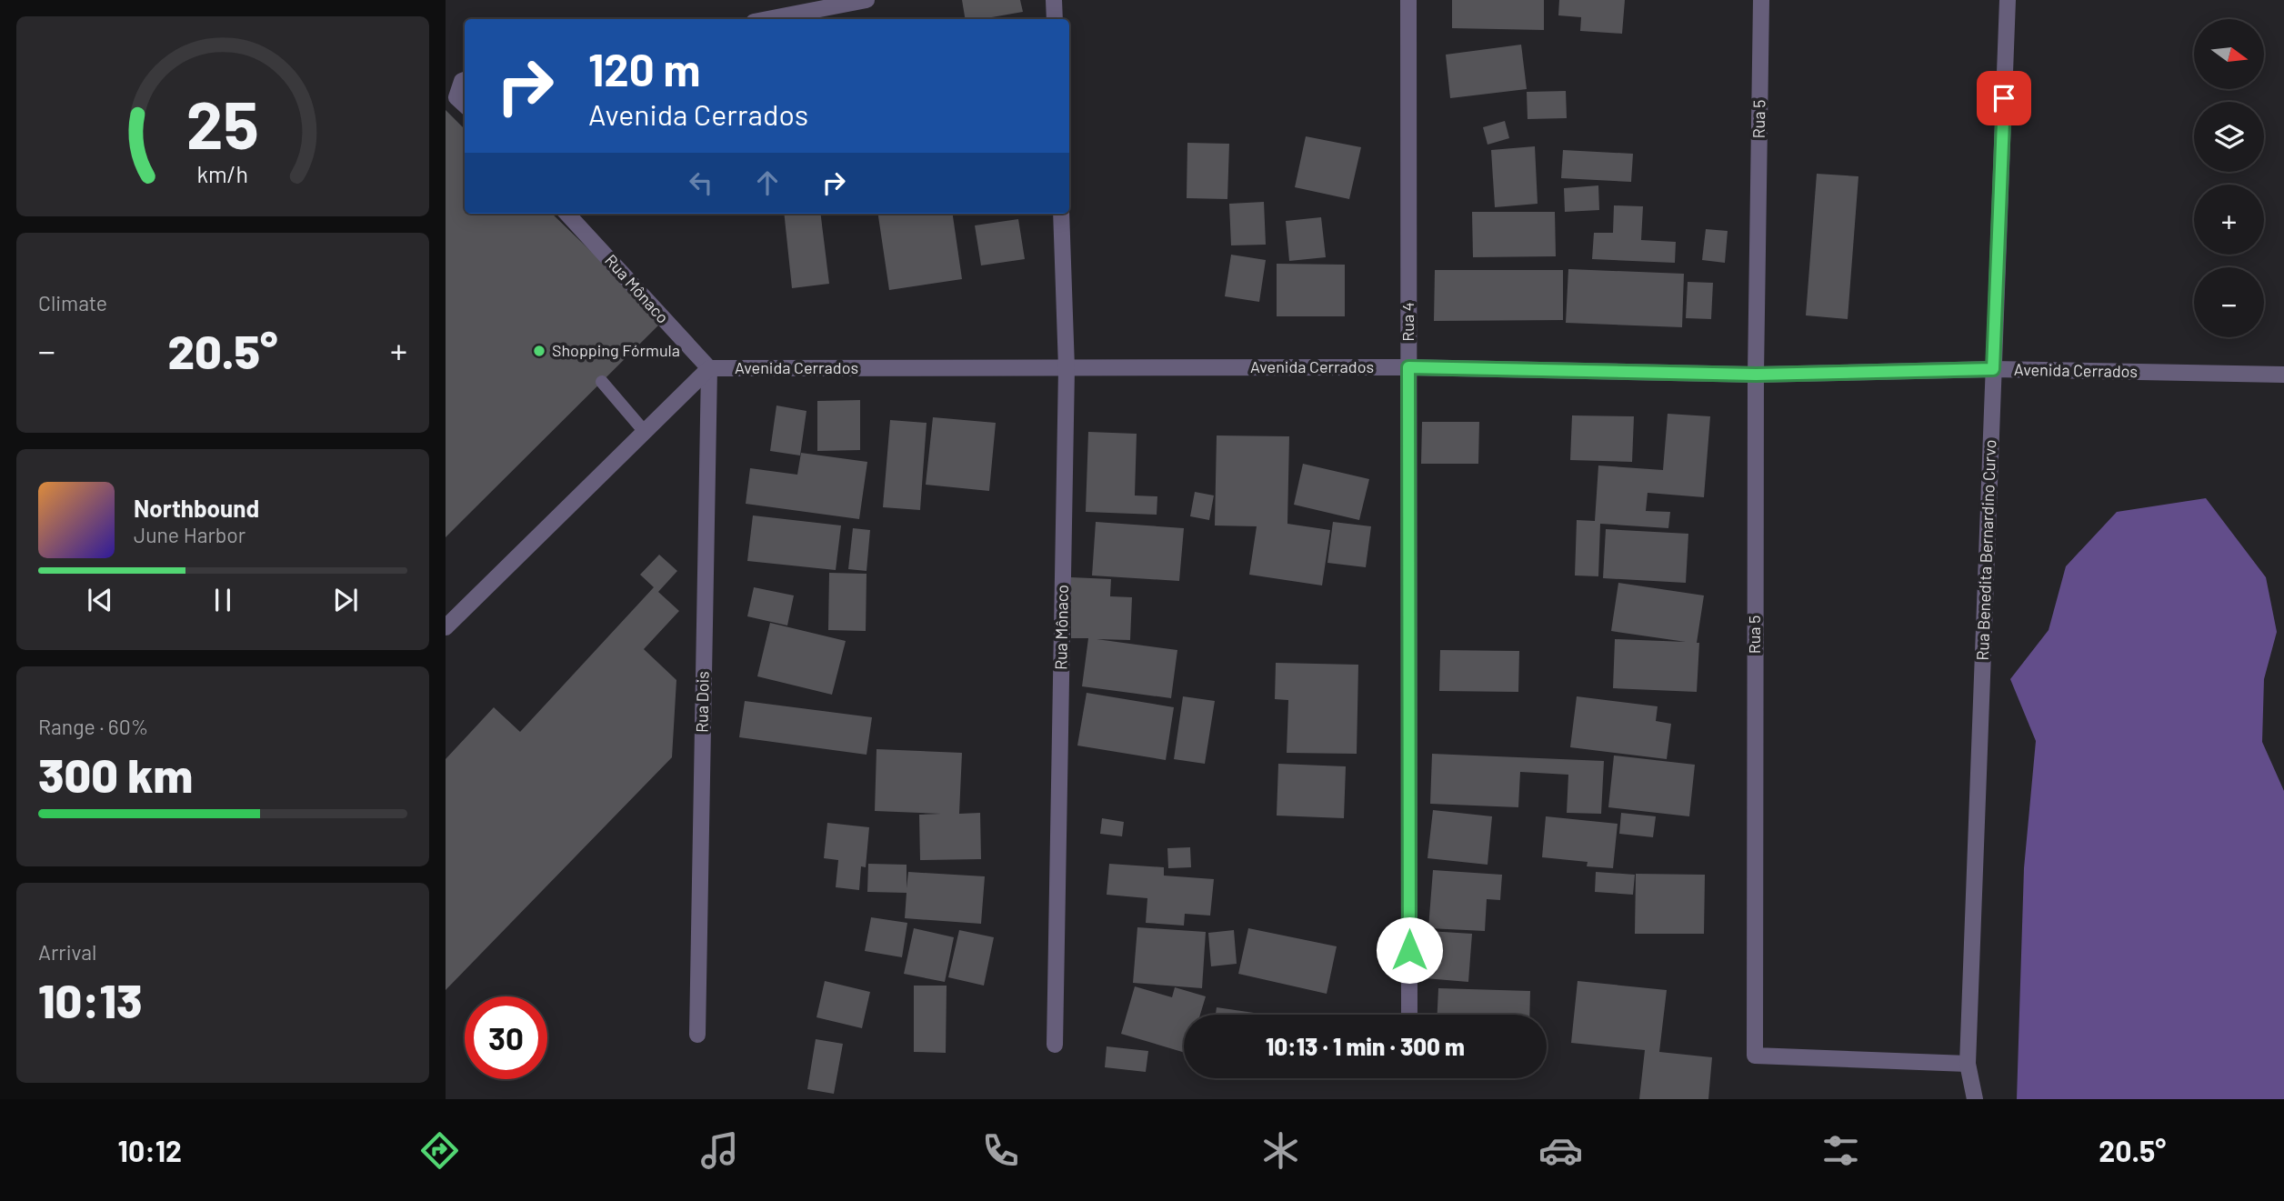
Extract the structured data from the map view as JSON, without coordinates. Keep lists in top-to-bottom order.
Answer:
{
  "streets": {
    "street": [
      "Rua 5",
      "Rua Mônaco",
      "Rua 4",
      "Avenida Cerrados",
      "Rua Benedita Bernardino Curvo",
      "Rua Dois"
    ]
  },
  "crossings": [
    ["Rua 5", "Avenida Cerrados"],
    ["Rua 5", "Rua Benedita Bernardino Curvo"],
    ["Rua Mônaco", "Avenida Cerrados"],
    ["Rua Mônaco", "Rua Dois"],
    ["Rua 4", "Avenida Cerrados"],
    ["Avenida Cerrados", "Rua Benedita Bernardino Curvo"],
    ["Avenida Cerrados", "Rua Dois"]
  ],
  "places": ["Shopping Fórmula"],
  "north": "right",
  "page": {
    "map_buttons": ["+", "−"],
    "turn": ["120 m", "Avenida Cerrados"],
    "tile": [
      "Climate",
      ["Range · 60%", "300 km"],
      ["Arrival", "10:13"]
    ],
    "heat": ["−", "20.5°", "+"],
    "song": ["Northbound", "June Harbor"],
    "limit": "30",
    "trip": "10:13 · 1 min · 300 m",
    "tabs": ["10:12", "20.5°"],
    "gauge": ["25", "km/h"]
  }
}
